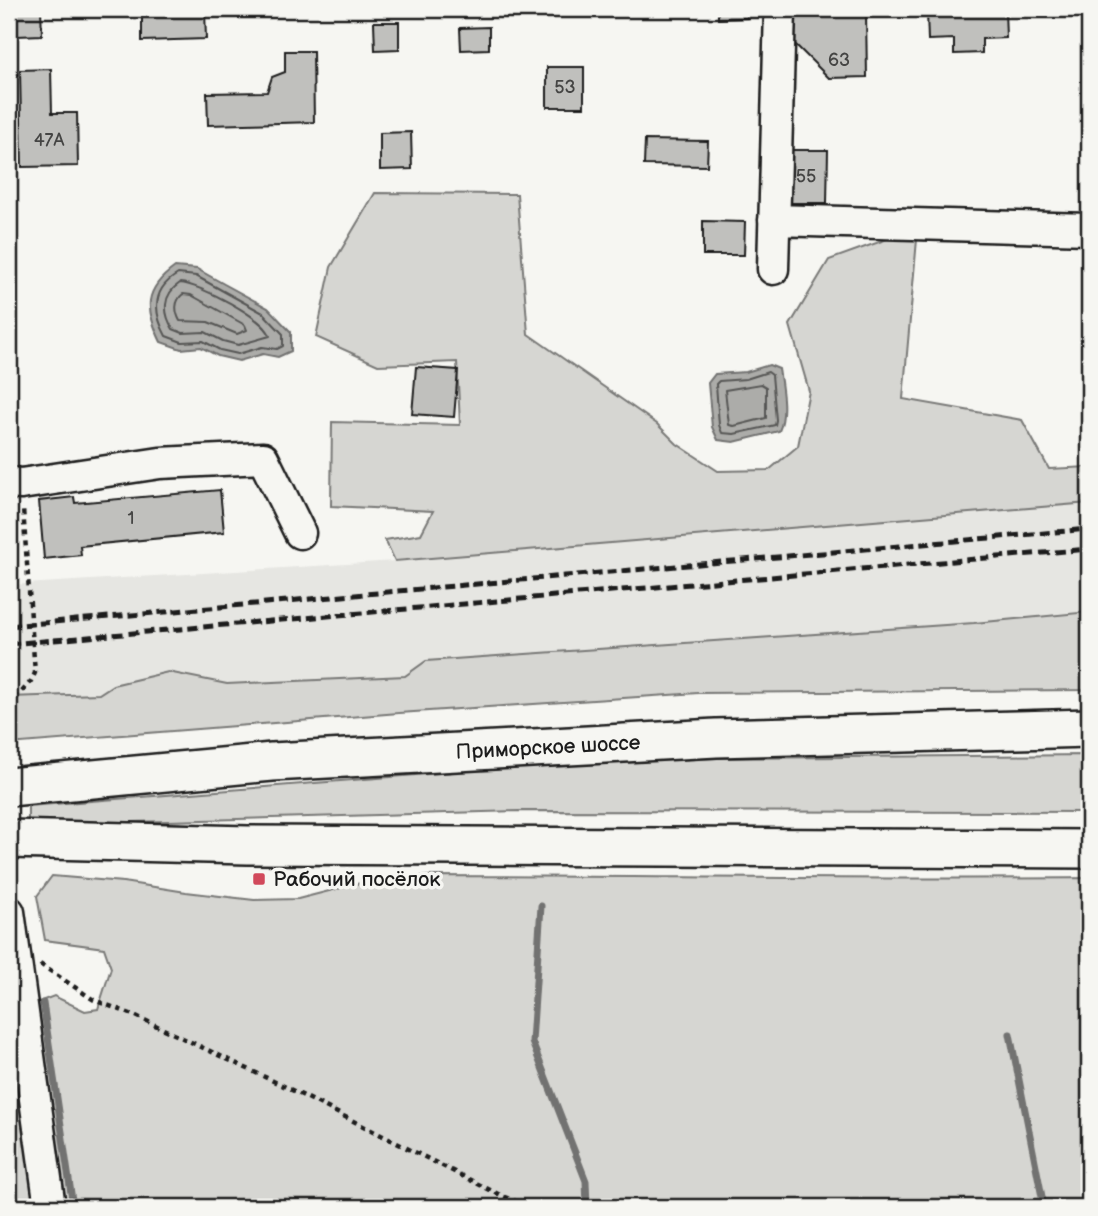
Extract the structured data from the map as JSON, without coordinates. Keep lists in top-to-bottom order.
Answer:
{
  "streets": {
    "main road": ["Приморское шоссе"]
  },
  "places": {
    "transit": ["Рабочий посёлок"]
  },
  "house_numbers": [
    "63",
    "53",
    "47А",
    "55",
    "1"
  ]
}
